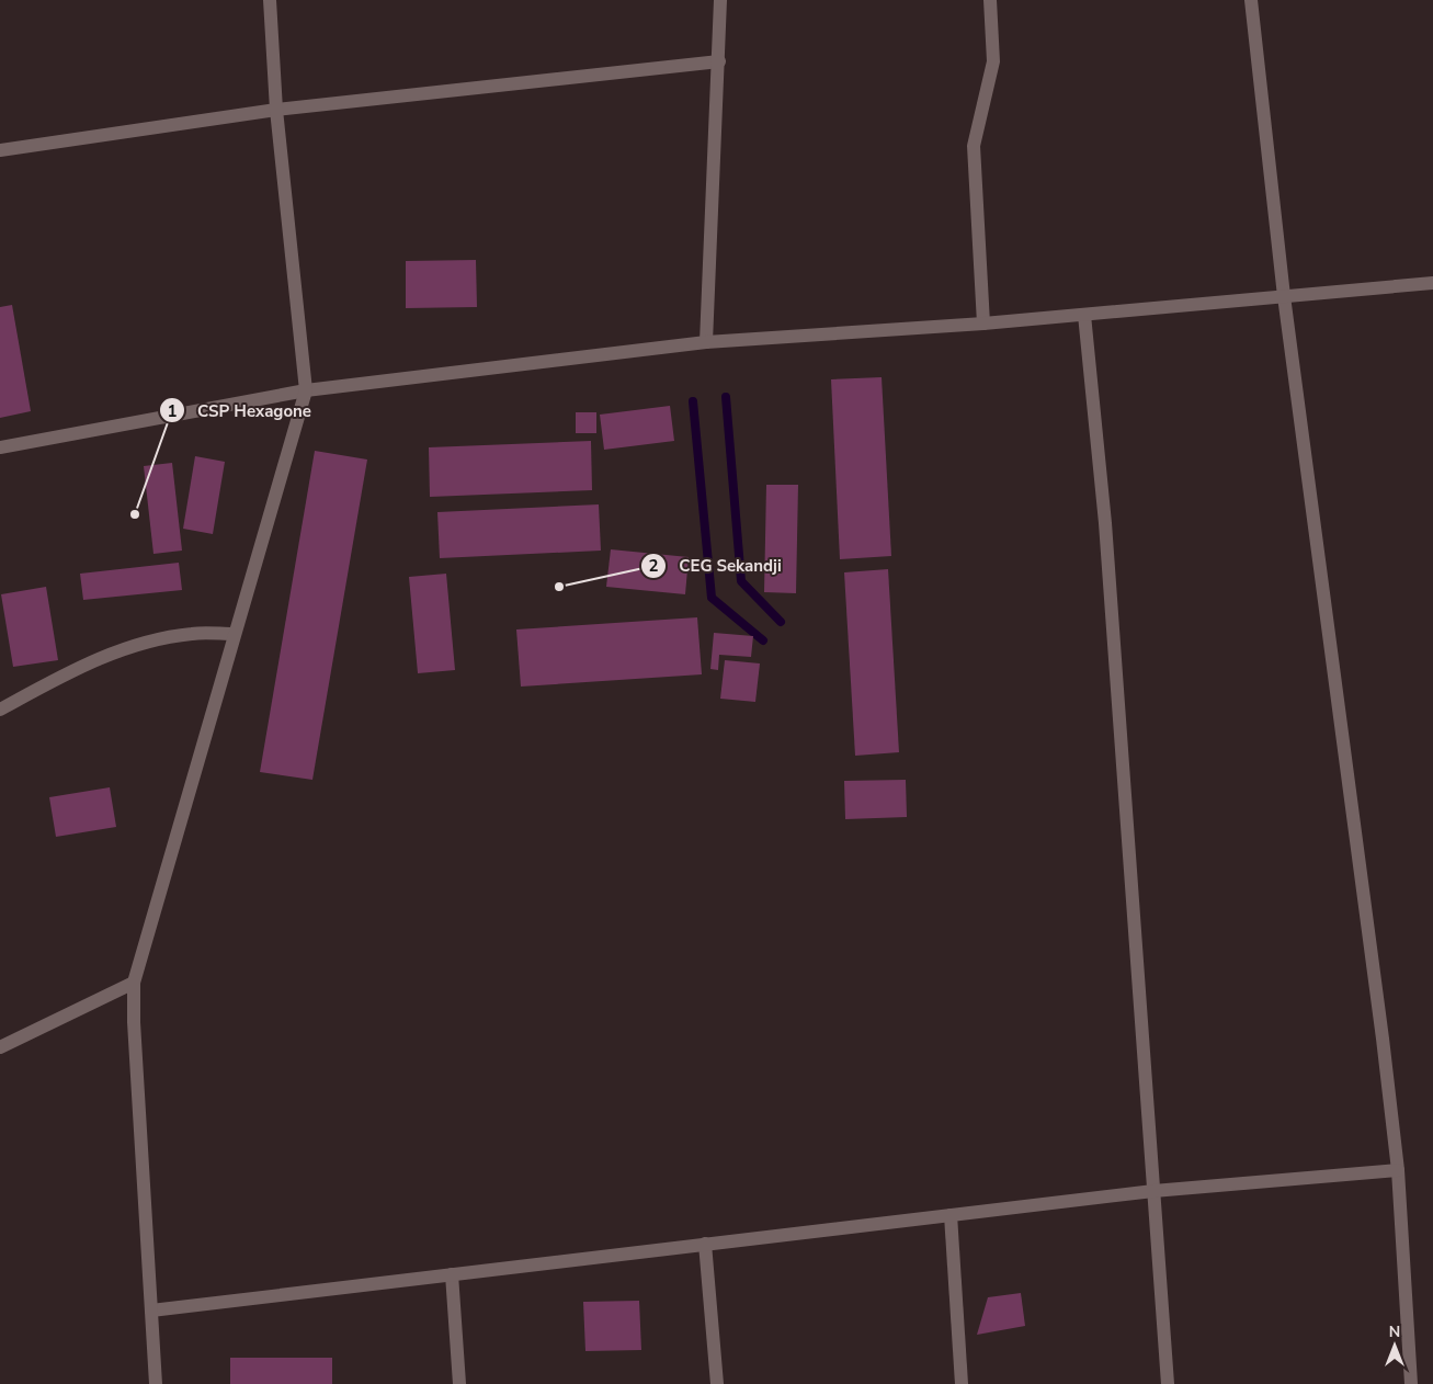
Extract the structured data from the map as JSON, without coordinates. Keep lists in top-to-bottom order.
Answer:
{
  "places": ["CSP Hexagone", "CEG Sekandji"],
  "north": "top"
}
